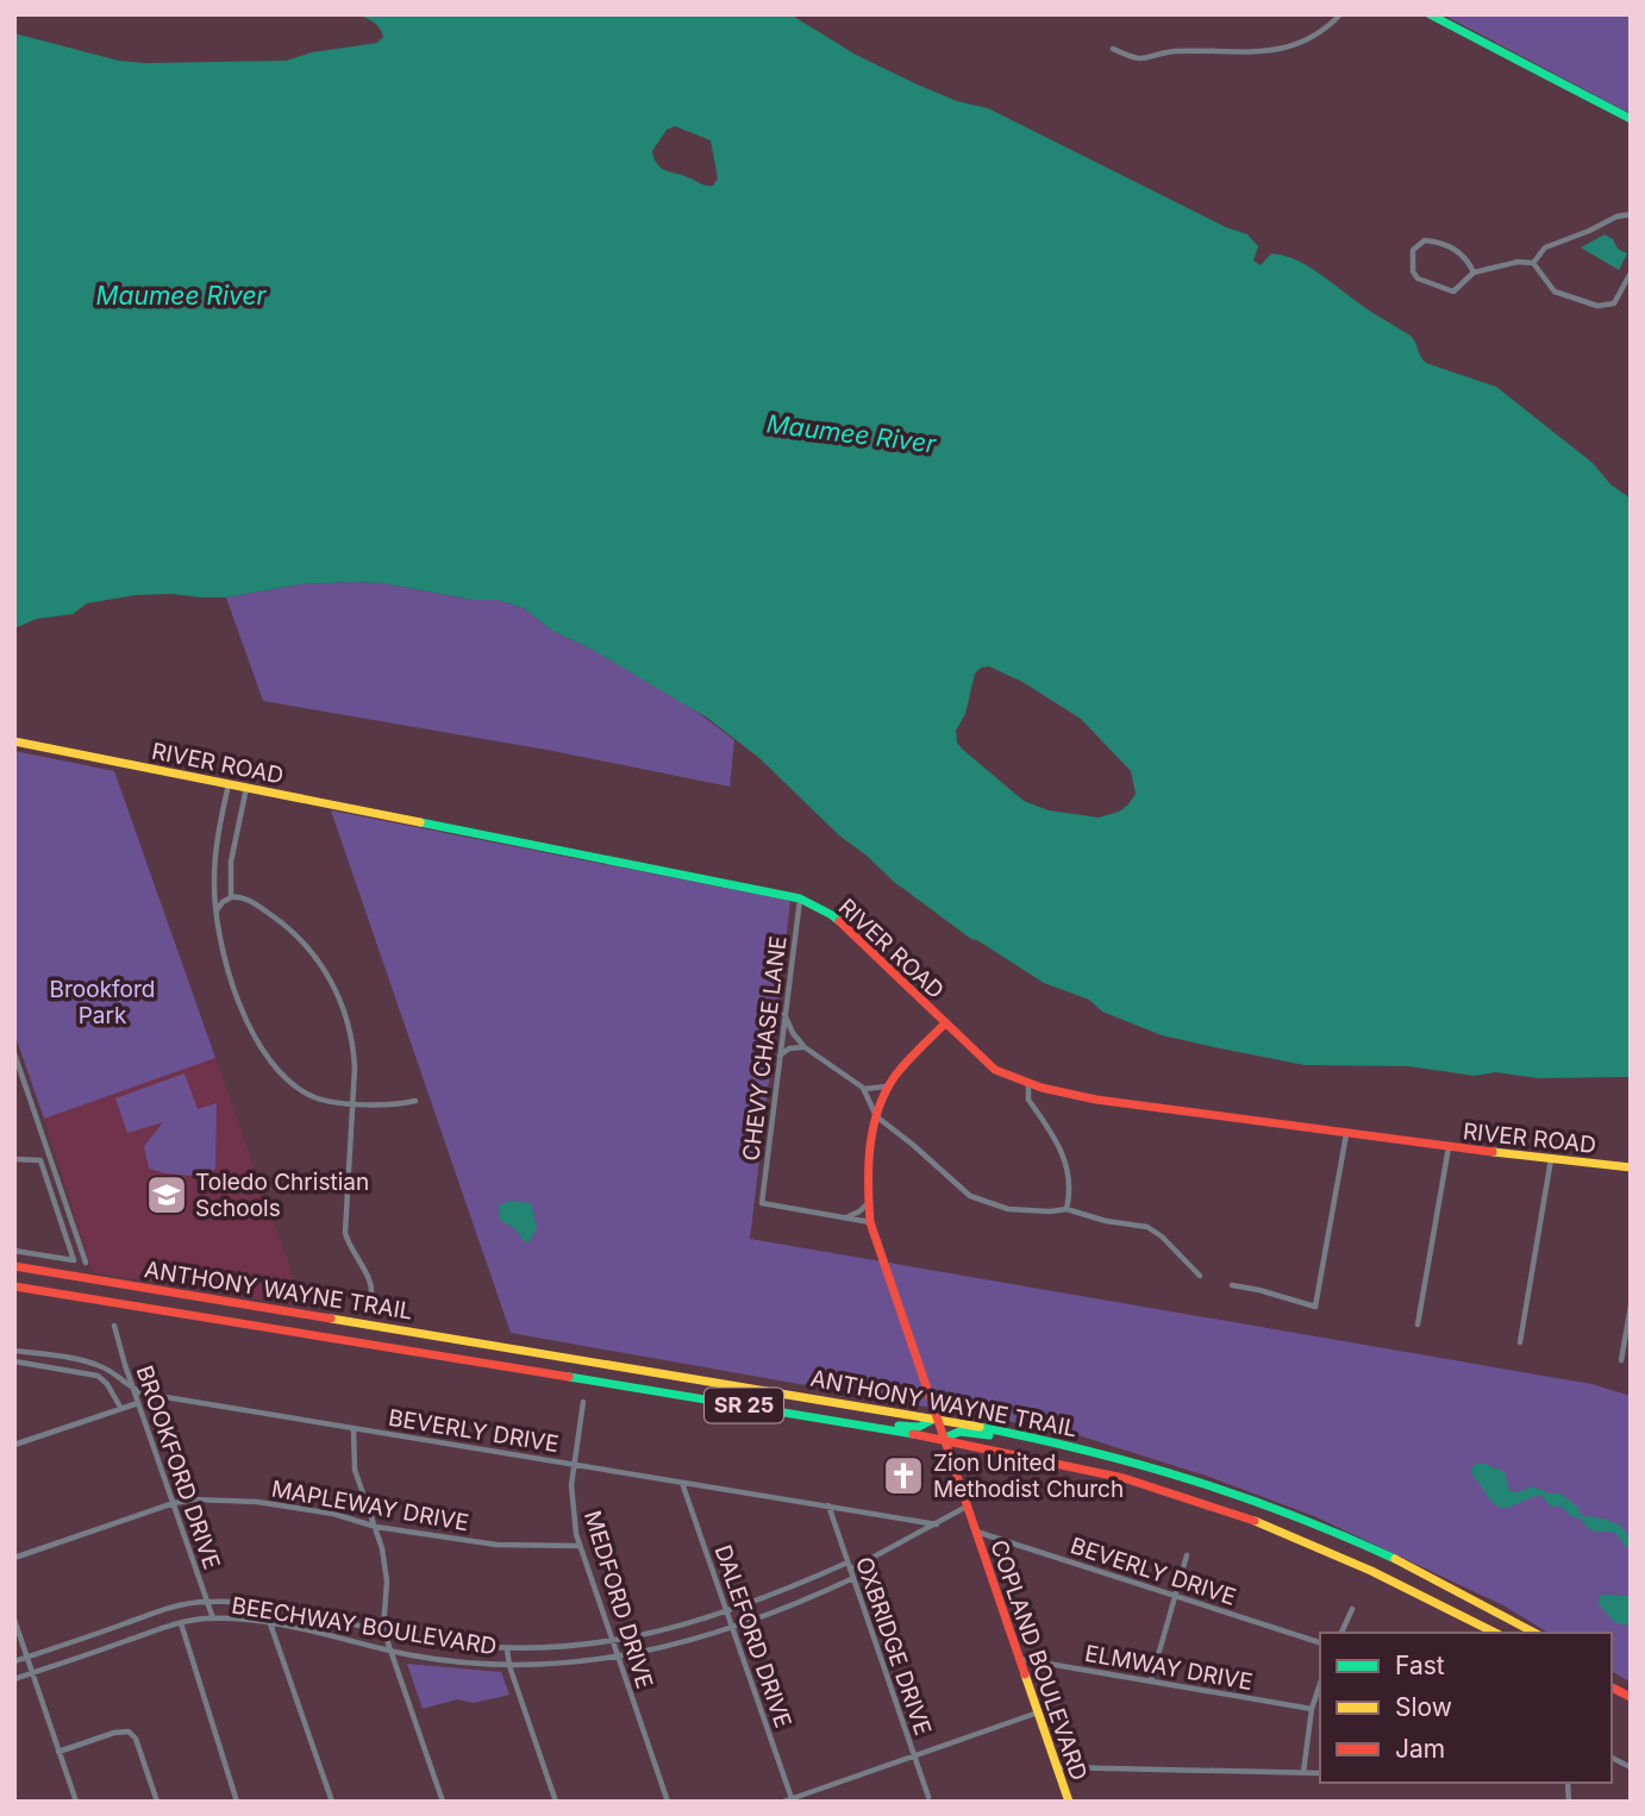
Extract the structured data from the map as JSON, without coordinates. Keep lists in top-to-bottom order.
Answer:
{
  "streets": {
    "main road": [
      "RIVER ROAD",
      "ANTHONY WAYNE TRAIL",
      "SR 25",
      "COPLAND BOULEVARD"
    ],
    "street": [
      "CHEVY CHASE LANE",
      "BEVERLY DRIVE",
      "BROOKFORD DRIVE",
      "MAPLEWAY DRIVE",
      "MEDFORD DRIVE",
      "BEECHWAY BOULEVARD",
      "DALEFORD DRIVE",
      "OXBRIDGE DRIVE",
      "ELMWAY DRIVE"
    ]
  },
  "crossings": [
    ["RIVER ROAD", "CHEVY CHASE LANE"],
    ["RIVER ROAD", "COPLAND BOULEVARD"],
    ["ANTHONY WAYNE TRAIL", "COPLAND BOULEVARD"],
    ["BEVERLY DRIVE", "BROOKFORD DRIVE"],
    ["BEVERLY DRIVE", "MEDFORD DRIVE"],
    ["BEVERLY DRIVE", "BEECHWAY BOULEVARD"],
    ["BEVERLY DRIVE", "DALEFORD DRIVE"],
    ["BEVERLY DRIVE", "OXBRIDGE DRIVE"],
    ["BEVERLY DRIVE", "COPLAND BOULEVARD"],
    ["BROOKFORD DRIVE", "MAPLEWAY DRIVE"],
    ["BROOKFORD DRIVE", "BEECHWAY BOULEVARD"],
    ["MAPLEWAY DRIVE", "MEDFORD DRIVE"],
    ["MEDFORD DRIVE", "BEECHWAY BOULEVARD"],
    ["BEECHWAY BOULEVARD", "DALEFORD DRIVE"],
    ["BEECHWAY BOULEVARD", "OXBRIDGE DRIVE"],
    ["BEECHWAY BOULEVARD", "COPLAND BOULEVARD"],
    ["COPLAND BOULEVARD", "ELMWAY DRIVE"]
  ],
  "water": ["Maumee River"],
  "parks": ["Brookford Park"],
  "places": {
    "school or university": ["Toledo Christian Schools"],
    "church": ["Zion United Methodist Church"]
  },
  "legend": ["Fast", "Slow", "Jam"]
}
